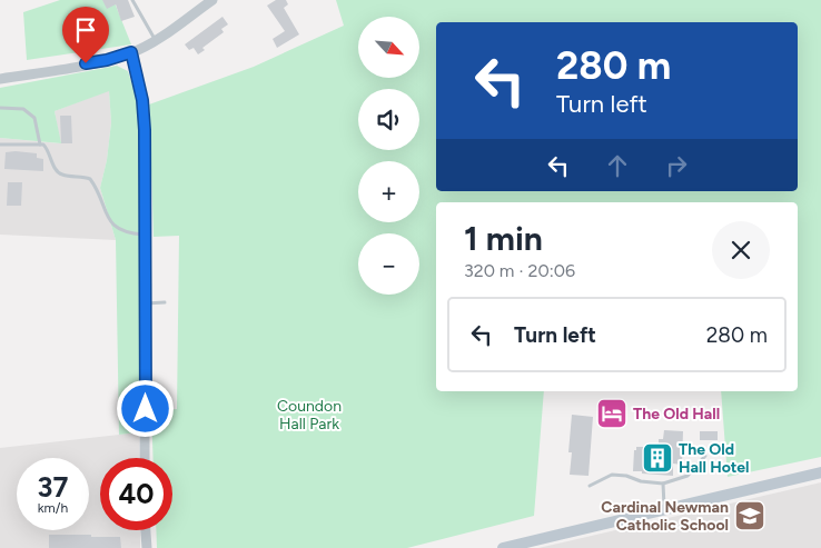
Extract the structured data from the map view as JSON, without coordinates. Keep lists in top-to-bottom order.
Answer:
{
  "parks": ["Coundon Hall Park"],
  "places": {
    "hotel": ["The Old Hall"],
    "building": ["The Old Hall Hotel"],
    "school or university": ["Cardinal Newman Catholic School"]
  },
  "north": "bottom right",
  "page": {
    "map_buttons": ["+", "−"],
    "turn": ["280 m", "Turn left"],
    "heading": ["1 min", "320 m · 20:06"],
    "list": [
      {
        "name": "Turn left",
        "value": "280 m"
      }
    ],
    "speed": "37 km/h",
    "limit": "40"
  }
}
